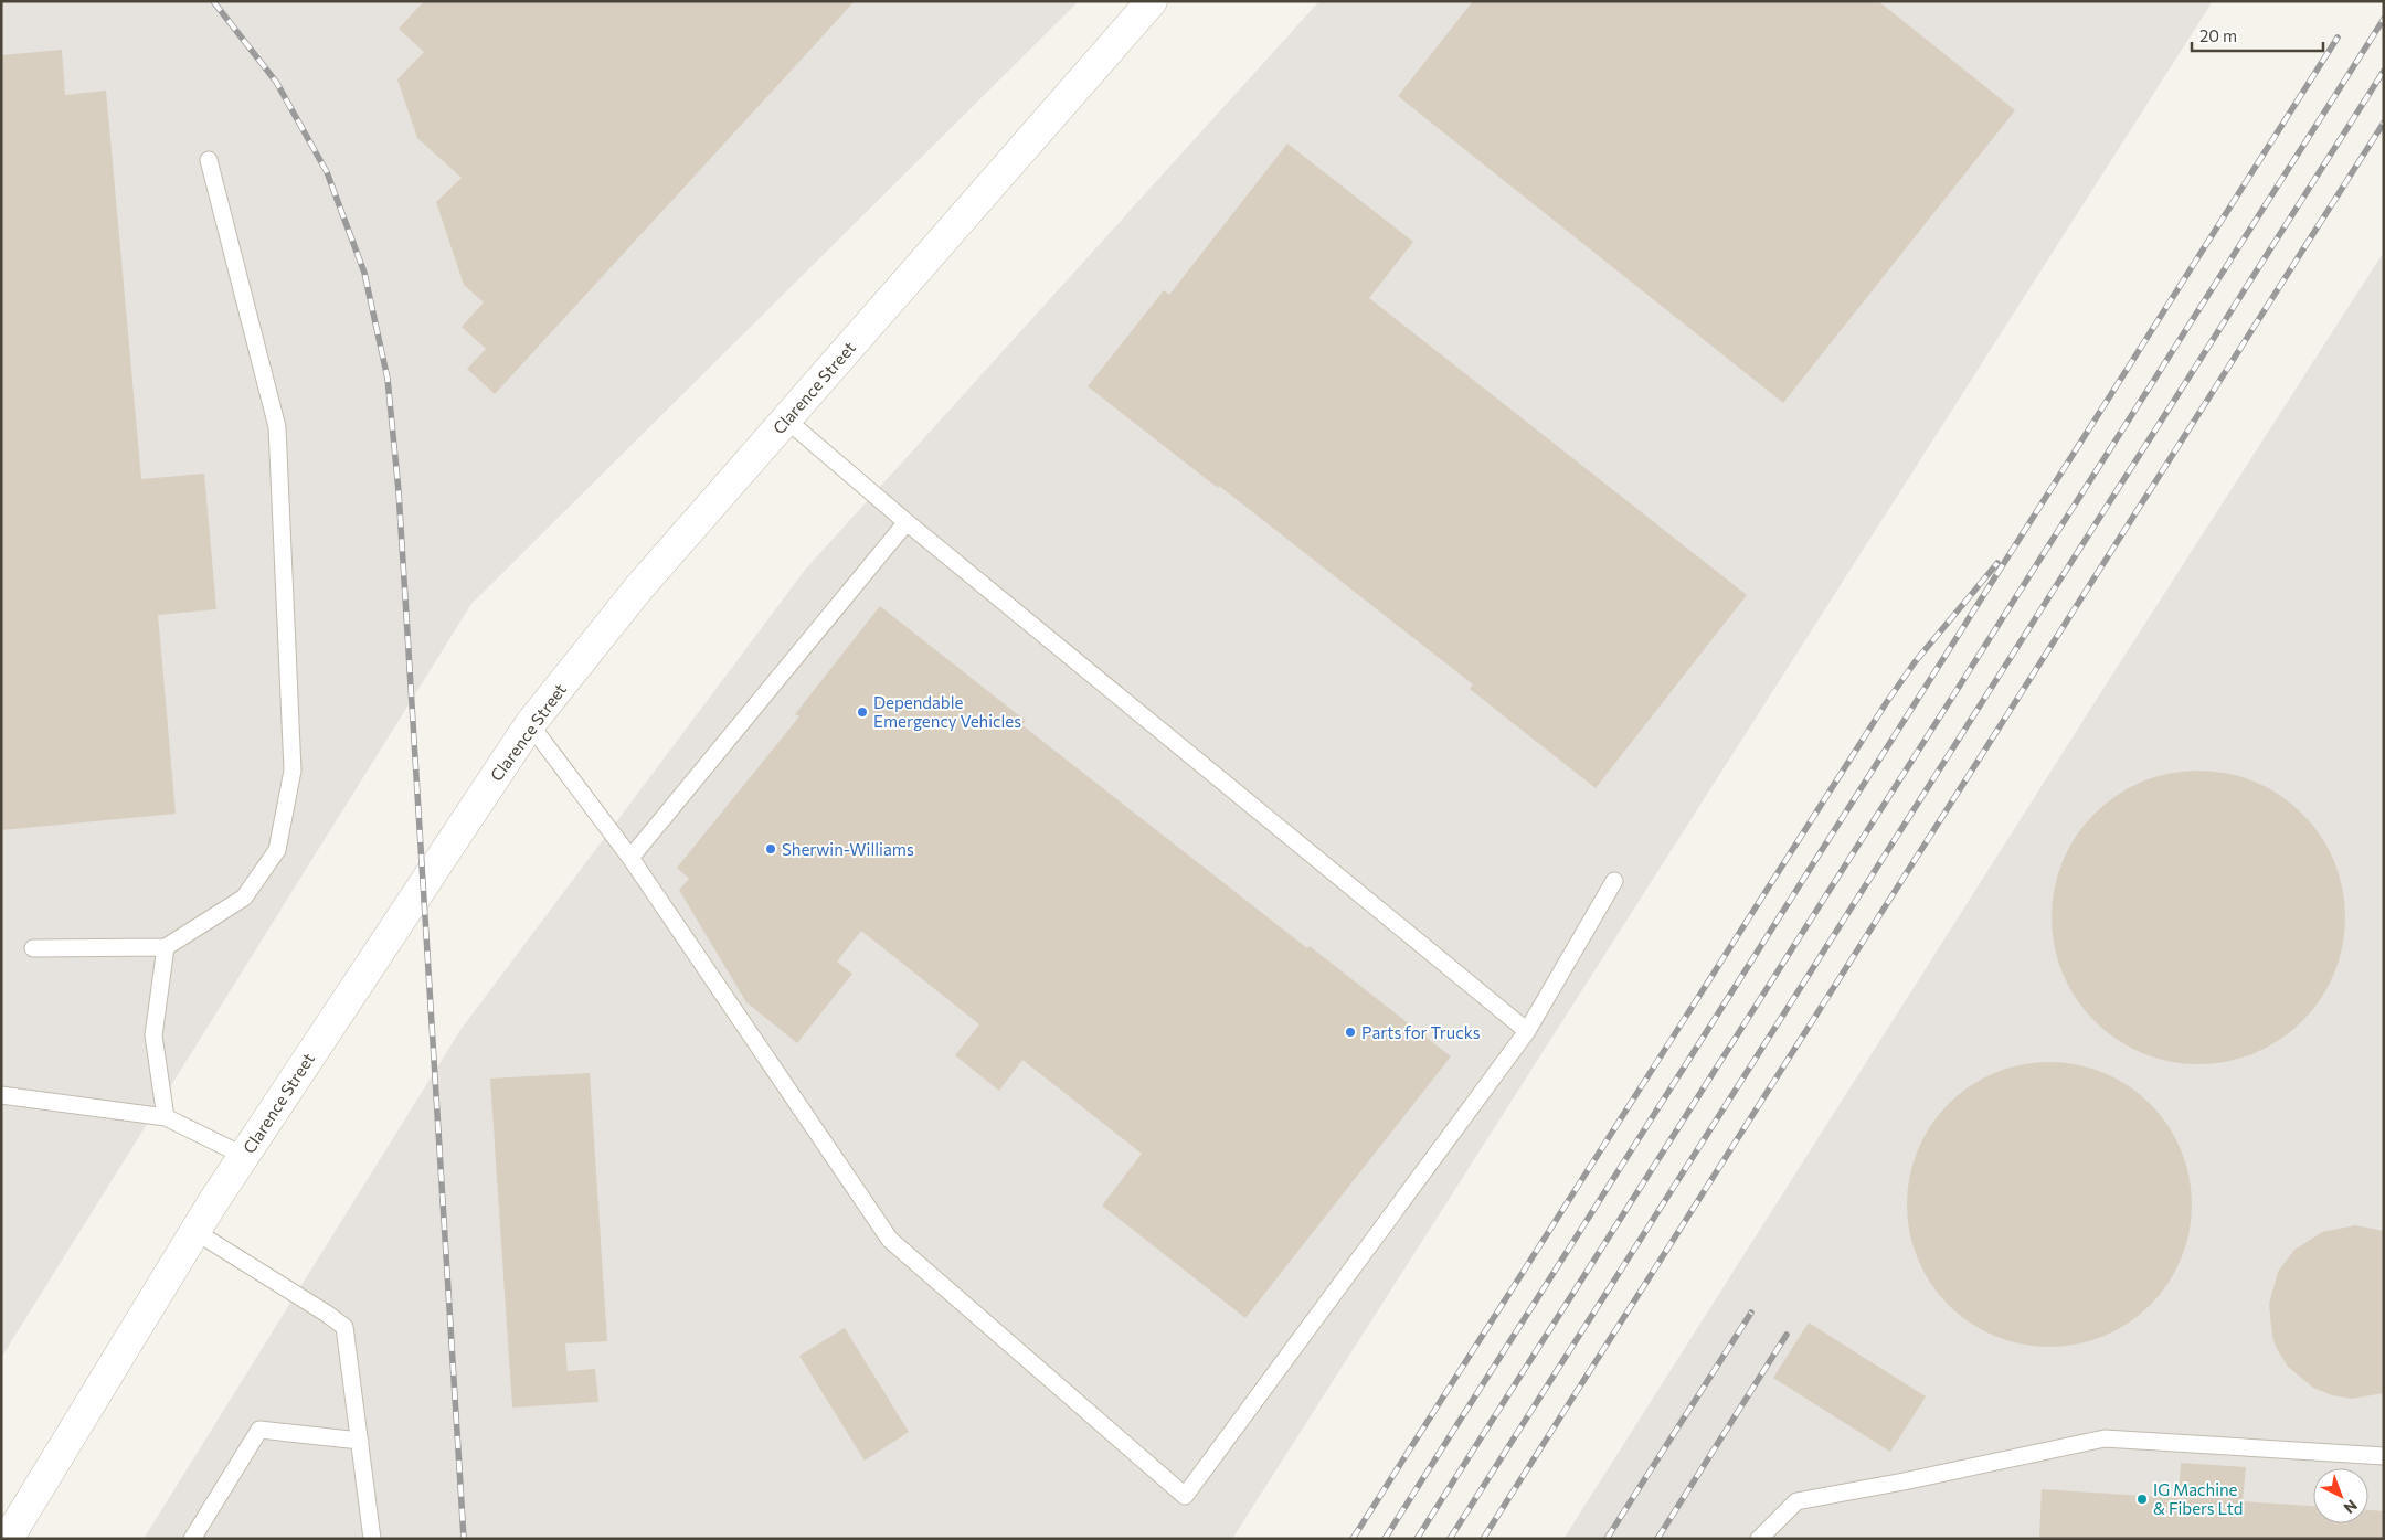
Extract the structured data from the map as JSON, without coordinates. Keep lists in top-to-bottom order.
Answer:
{
  "streets": {
    "street": ["Clarence Street"]
  },
  "places": [
    "Dependable Emergency Vehicles",
    "Sherwin-Williams",
    "Parts for Trucks",
    "IG Machine & Fibers Ltd"
  ],
  "scale_bar": "20 m",
  "north": "bottom right"
}
